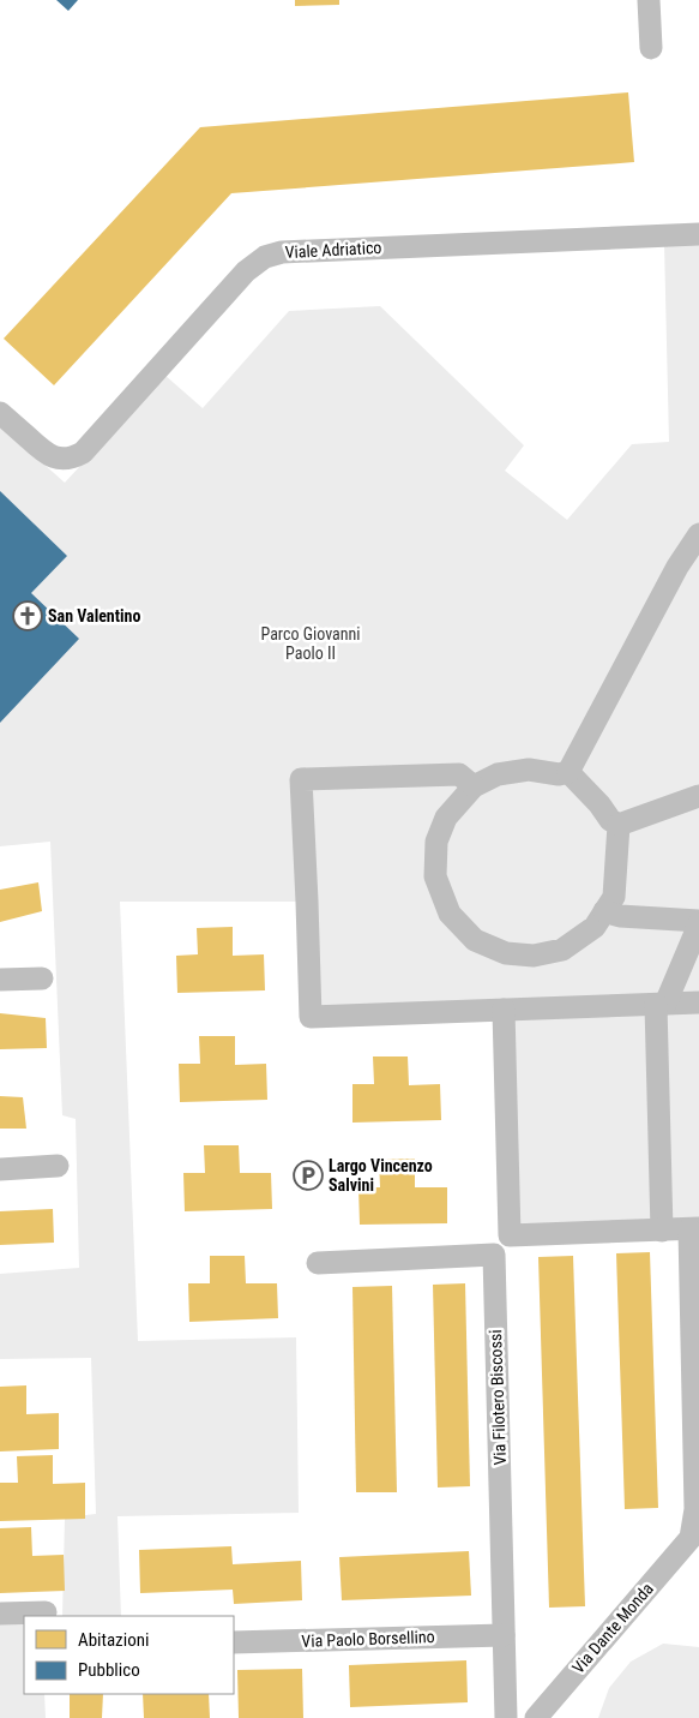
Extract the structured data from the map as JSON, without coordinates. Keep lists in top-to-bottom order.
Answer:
{
  "streets": {
    "street": [
      "Viale Adriatico",
      "Via Filotero Biscossi",
      "Via Dante Monda",
      "Via Paolo Borsellino"
    ]
  },
  "crossings": [
    ["Via Filotero Biscossi", "Via Paolo Borsellino"]
  ],
  "parks": ["Parco Giovanni Paolo II"],
  "places": {
    "church": ["San Valentino"],
    "parking": ["Largo Vincenzo Salvini"]
  },
  "legend": ["Abitazioni", "Pubblico"]
}
